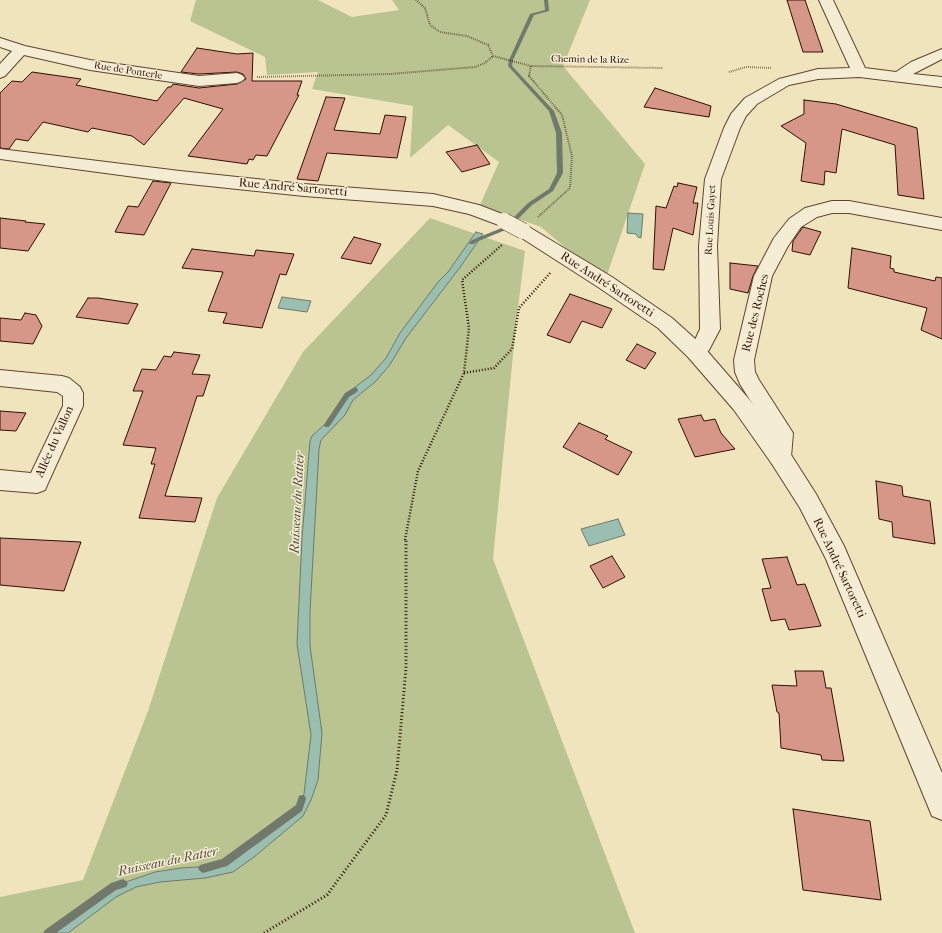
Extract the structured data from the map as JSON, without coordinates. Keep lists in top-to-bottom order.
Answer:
{
  "streets": {
    "street": [
      "Rue de Ponterle",
      "Rue André Sartoretti",
      "Rue Louis Gayet",
      "Rue des Roches",
      "Allée du Vallon"
    ],
    "path": ["Chemin de la Rize"]
  },
  "crossings": [
    ["Rue André Sartoretti", "Rue Louis Gayet"],
    ["Rue André Sartoretti", "Rue des Roches"]
  ],
  "water": ["Ruisseau du Ratier"]
}
